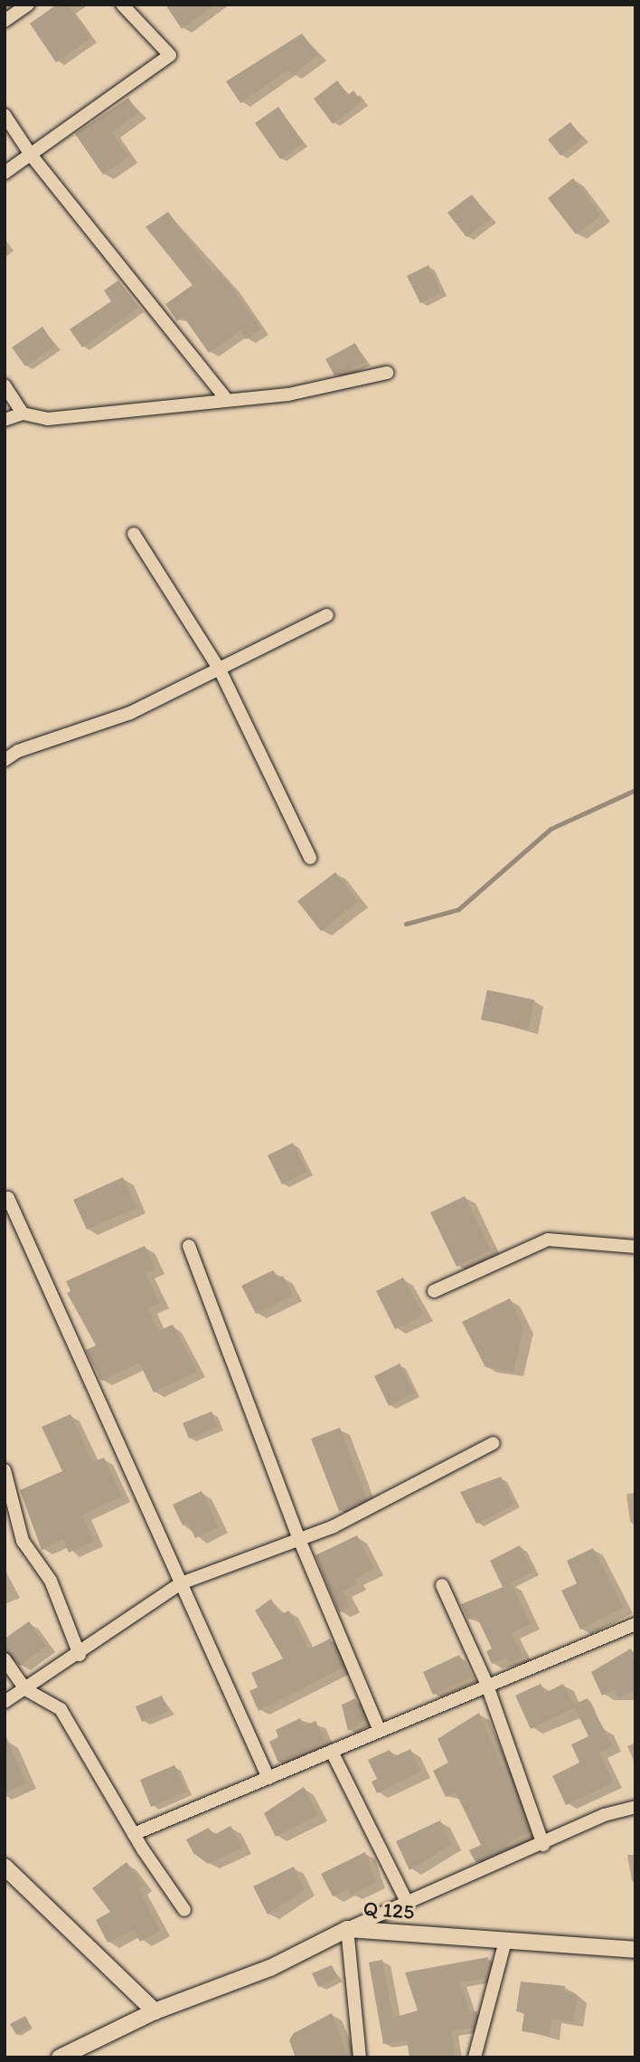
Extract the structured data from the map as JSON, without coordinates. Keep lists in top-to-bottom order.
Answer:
{
  "streets": {
    "street": ["Q 125"]
  }
}
